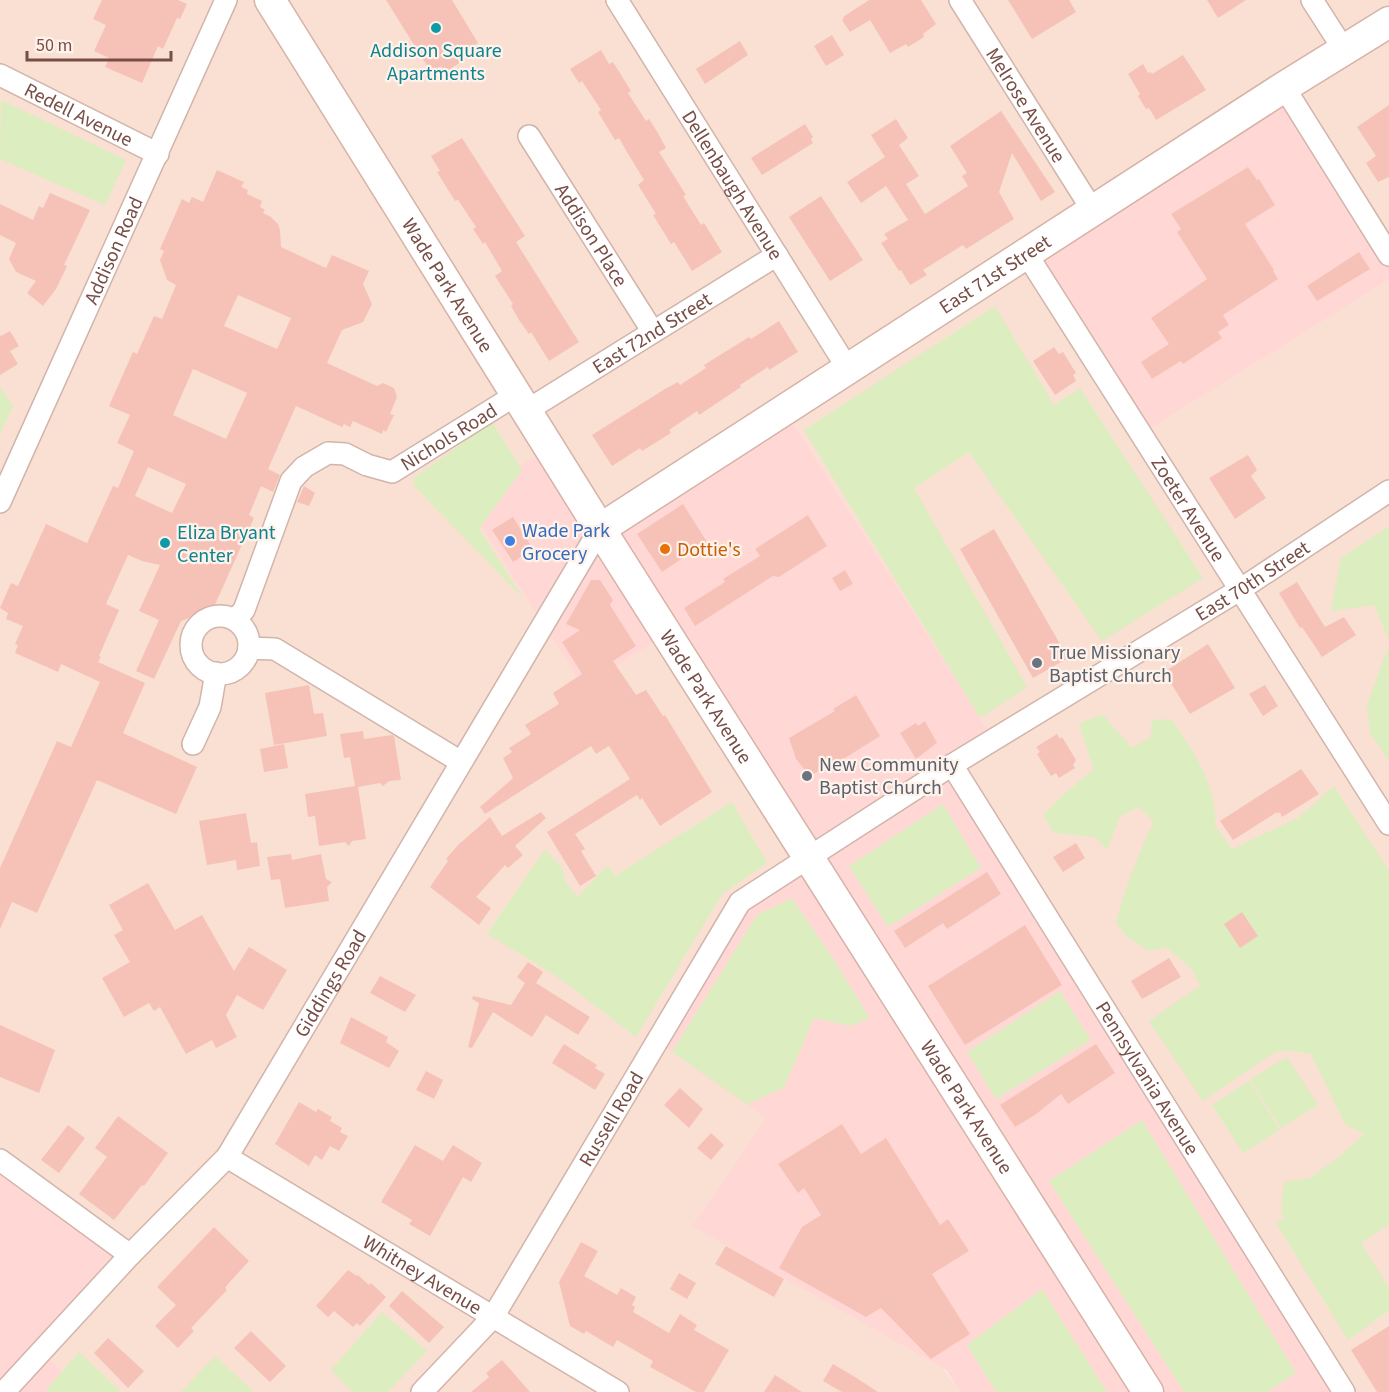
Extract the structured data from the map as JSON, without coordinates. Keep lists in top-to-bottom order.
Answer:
{
  "streets": {
    "street": [
      "Melrose Avenue",
      "Redell Avenue",
      "Dellenbaugh Avenue",
      "Addison Place",
      "Addison Road",
      "East 71st Street",
      "Wade Park Avenue",
      "East 72nd Street",
      "Nichols Road",
      "Zoeter Avenue",
      "East 70th Street",
      "Giddings Road",
      "Pennsylvania Avenue",
      "Russell Road",
      "Whitney Avenue"
    ]
  },
  "crossings": [
    ["Melrose Avenue", "East 71st Street"],
    ["Redell Avenue", "Addison Road"],
    ["Dellenbaugh Avenue", "East 71st Street"],
    ["Dellenbaugh Avenue", "East 72nd Street"],
    ["Addison Place", "East 72nd Street"],
    ["East 71st Street", "Wade Park Avenue"],
    ["East 71st Street", "Zoeter Avenue"],
    ["East 71st Street", "Giddings Road"],
    ["Wade Park Avenue", "East 72nd Street"],
    ["Wade Park Avenue", "Nichols Road"],
    ["Wade Park Avenue", "East 70th Street"],
    ["Wade Park Avenue", "Giddings Road"],
    ["Wade Park Avenue", "Russell Road"],
    ["East 72nd Street", "Nichols Road"],
    ["Zoeter Avenue", "East 70th Street"],
    ["East 70th Street", "Pennsylvania Avenue"],
    ["East 70th Street", "Russell Road"],
    ["Giddings Road", "Whitney Avenue"],
    ["Russell Road", "Whitney Avenue"]
  ],
  "places": [
    "Addison Square Apartments",
    "Wade Park Grocery",
    "Eliza Bryant Center",
    "Dottie's",
    "True Missionary Baptist Church",
    "New Community Baptist Church"
  ],
  "scale_bar": "50 m"
}
